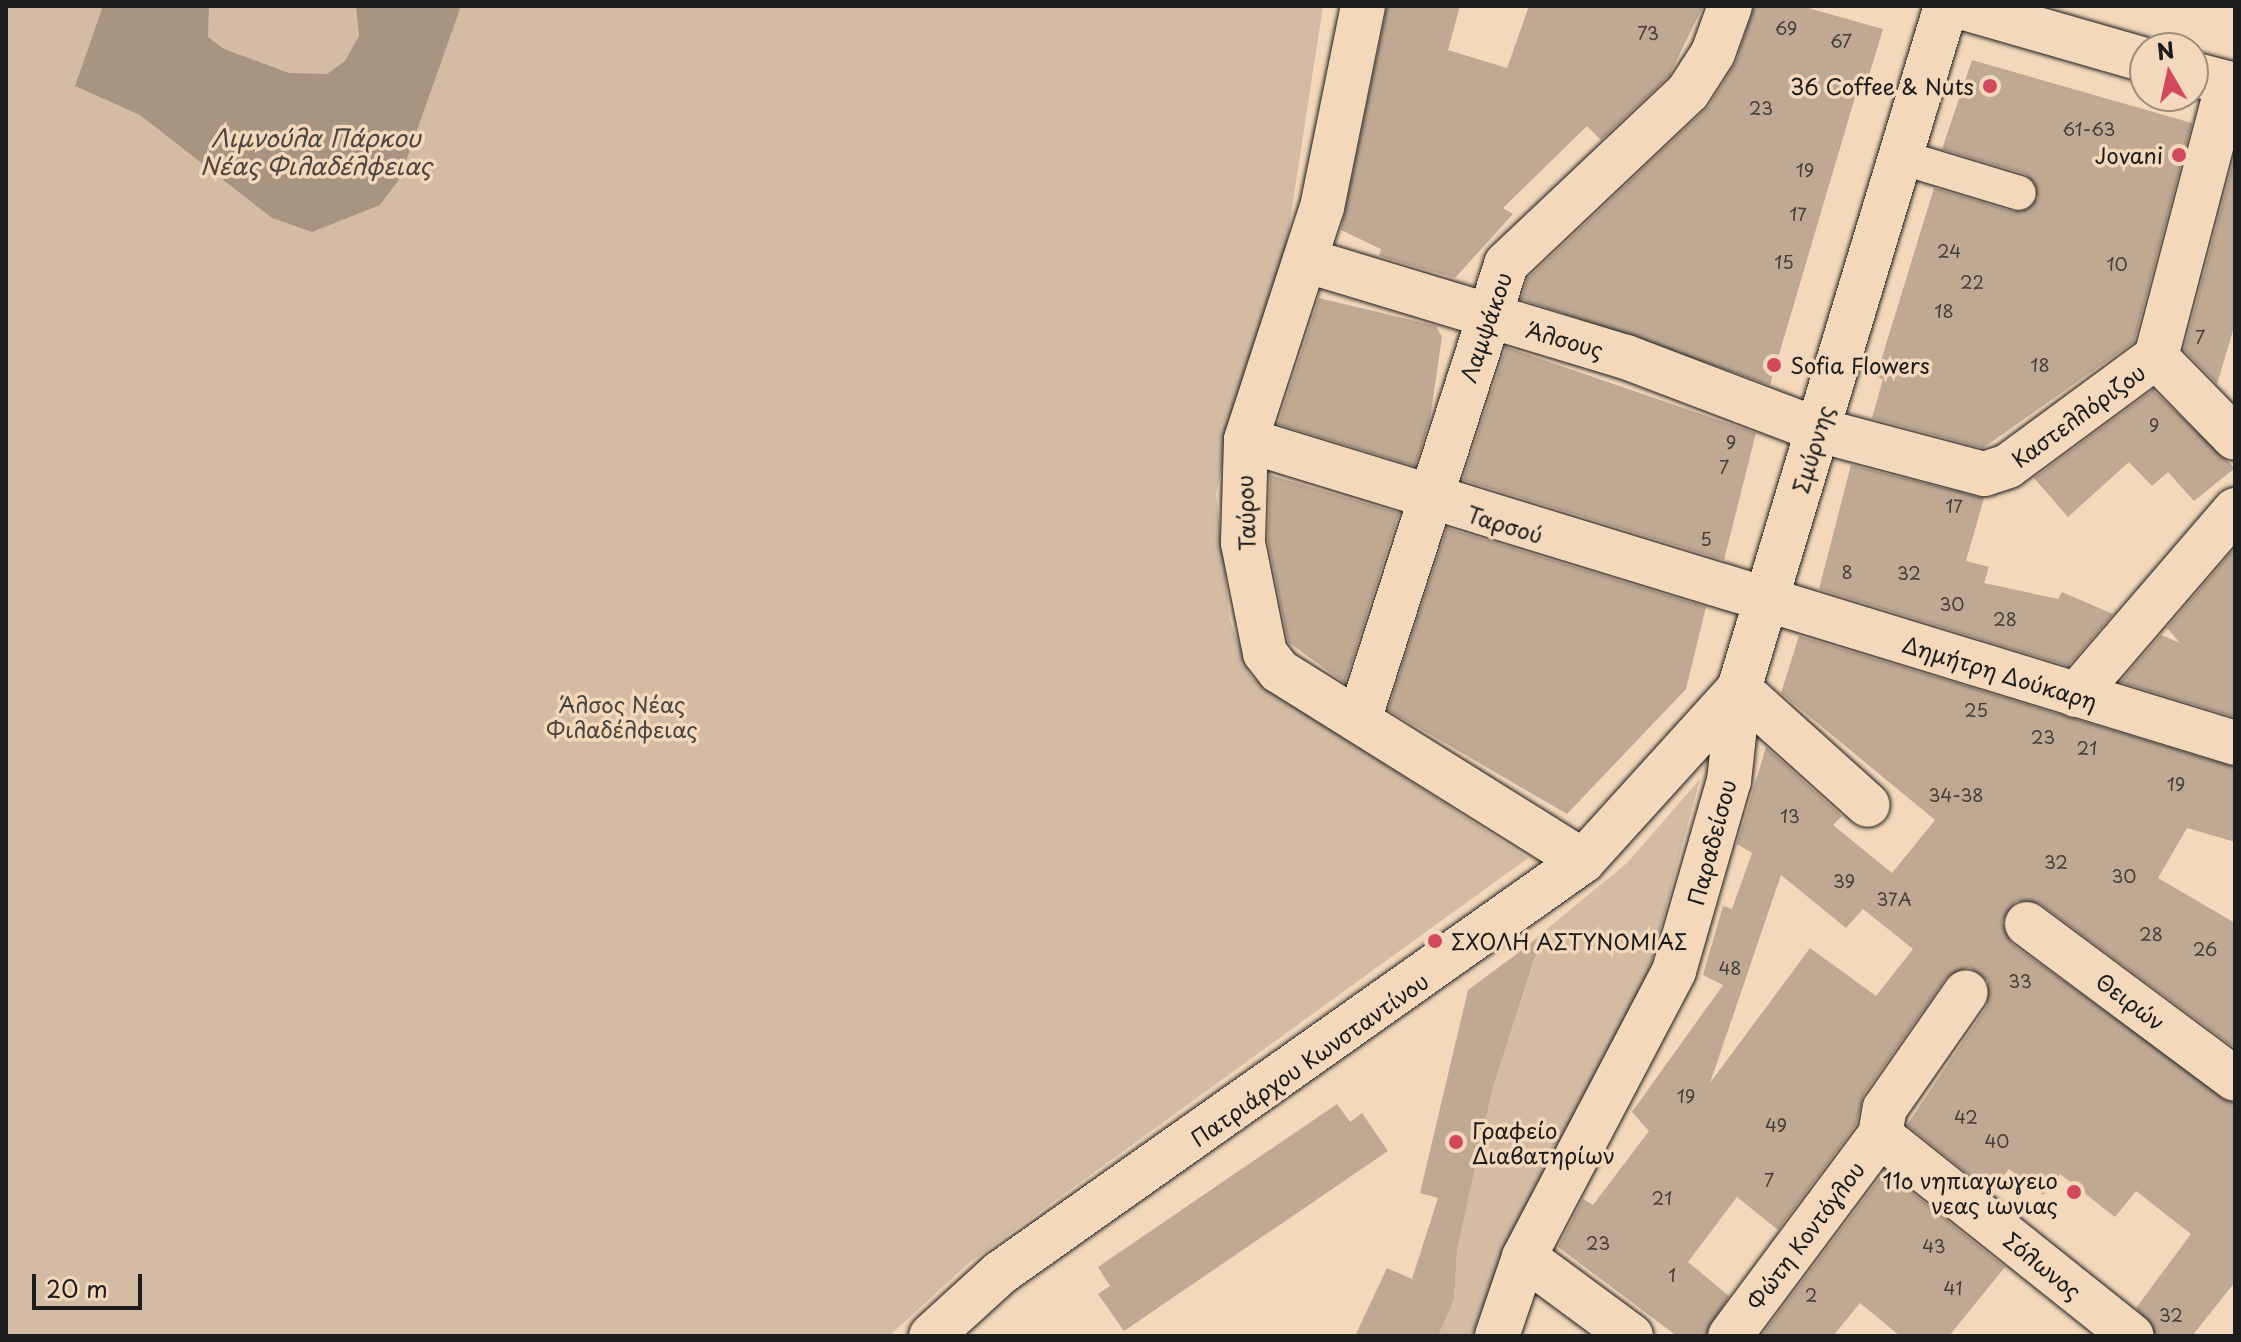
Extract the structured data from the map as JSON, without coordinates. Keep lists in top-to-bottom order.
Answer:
{
  "streets": {
    "street": [
      "Λαμψάκου",
      "Άλσους",
      "Καστελλόριζου",
      "Σμύρνης",
      "Ταύρου",
      "Ταρσού",
      "Δημήτρη Δούκαρη",
      "Παραδείσου",
      "Θειρών",
      "Πατριάρχου Κωνσταντίνου",
      "Φώτη Κοντόγλου",
      "Σόλωνος"
    ]
  },
  "crossings": [
    ["Λαμψάκου", "Άλσους"],
    ["Λαμψάκου", "Ταύρου"],
    ["Λαμψάκου", "Ταρσού"],
    ["Άλσους", "Καστελλόριζου"],
    ["Άλσους", "Σμύρνης"],
    ["Άλσους", "Ταύρου"],
    ["Καστελλόριζου", "Σμύρνης"],
    ["Σμύρνης", "Ταρσού"],
    ["Σμύρνης", "Δημήτρη Δούκαρη"],
    ["Σμύρνης", "Πατριάρχου Κωνσταντίνου"],
    ["Ταύρου", "Ταρσού"],
    ["Ταύρου", "Πατριάρχου Κωνσταντίνου"],
    ["Ταρσού", "Δημήτρη Δούκαρη"],
    ["Ταρσού", "Πατριάρχου Κωνσταντίνου"],
    ["Δημήτρη Δούκαρη", "Πατριάρχου Κωνσταντίνου"],
    ["Παραδείσου", "Πατριάρχου Κωνσταντίνου"],
    ["Φώτη Κοντόγλου", "Σόλωνος"]
  ],
  "water": ["Λιμνούλα Πάρκου Νέας Φιλαδέλφειας"],
  "parks": ["Άλσος Νέας Φιλαδέλφειας"],
  "places": [
    "36 Coffee & Nuts",
    "Jovani",
    "Sofia Flowers",
    "ΣΧΟΛΗ ΑΣΤΥΝΟΜΙΑΣ",
    "Γραφείο Διαβατηρίων",
    "11ο νηπιαγωγειο νεας ιωνιας"
  ],
  "house_numbers": [
    "69",
    "73",
    "67",
    "23",
    "61-63",
    "19",
    "17",
    "24",
    "15",
    "10",
    "22",
    "18",
    "7",
    "18",
    "9",
    "9",
    "7",
    "17",
    "5",
    "8",
    "32",
    "30",
    "28",
    "25",
    "23",
    "21",
    "19",
    "34-38",
    "13",
    "32",
    "30",
    "39",
    "37Α",
    "28",
    "26",
    "48",
    "33",
    "19",
    "42",
    "49",
    "40",
    "7",
    "21",
    "23",
    "43",
    "1",
    "41",
    "2",
    "32"
  ],
  "scale_bar": "20 m",
  "north": "top"
}
